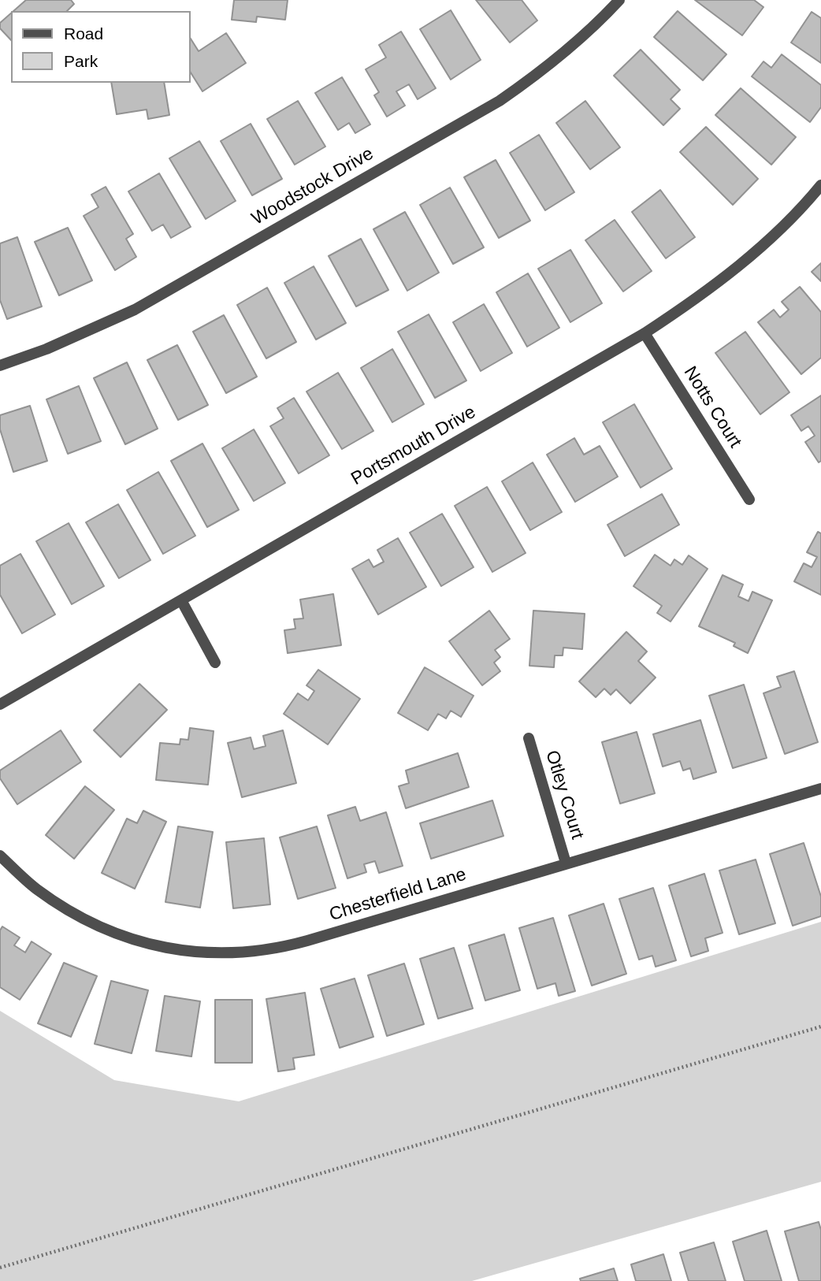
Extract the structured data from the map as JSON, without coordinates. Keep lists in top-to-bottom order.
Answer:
{
  "streets": {
    "street": [
      "Woodstock Drive",
      "Notts Court",
      "Portsmouth Drive",
      "Otley Court",
      "Chesterfield Lane"
    ]
  },
  "crossings": [
    ["Notts Court", "Portsmouth Drive"],
    ["Otley Court", "Chesterfield Lane"]
  ],
  "legend": ["Road", "Park"]
}
